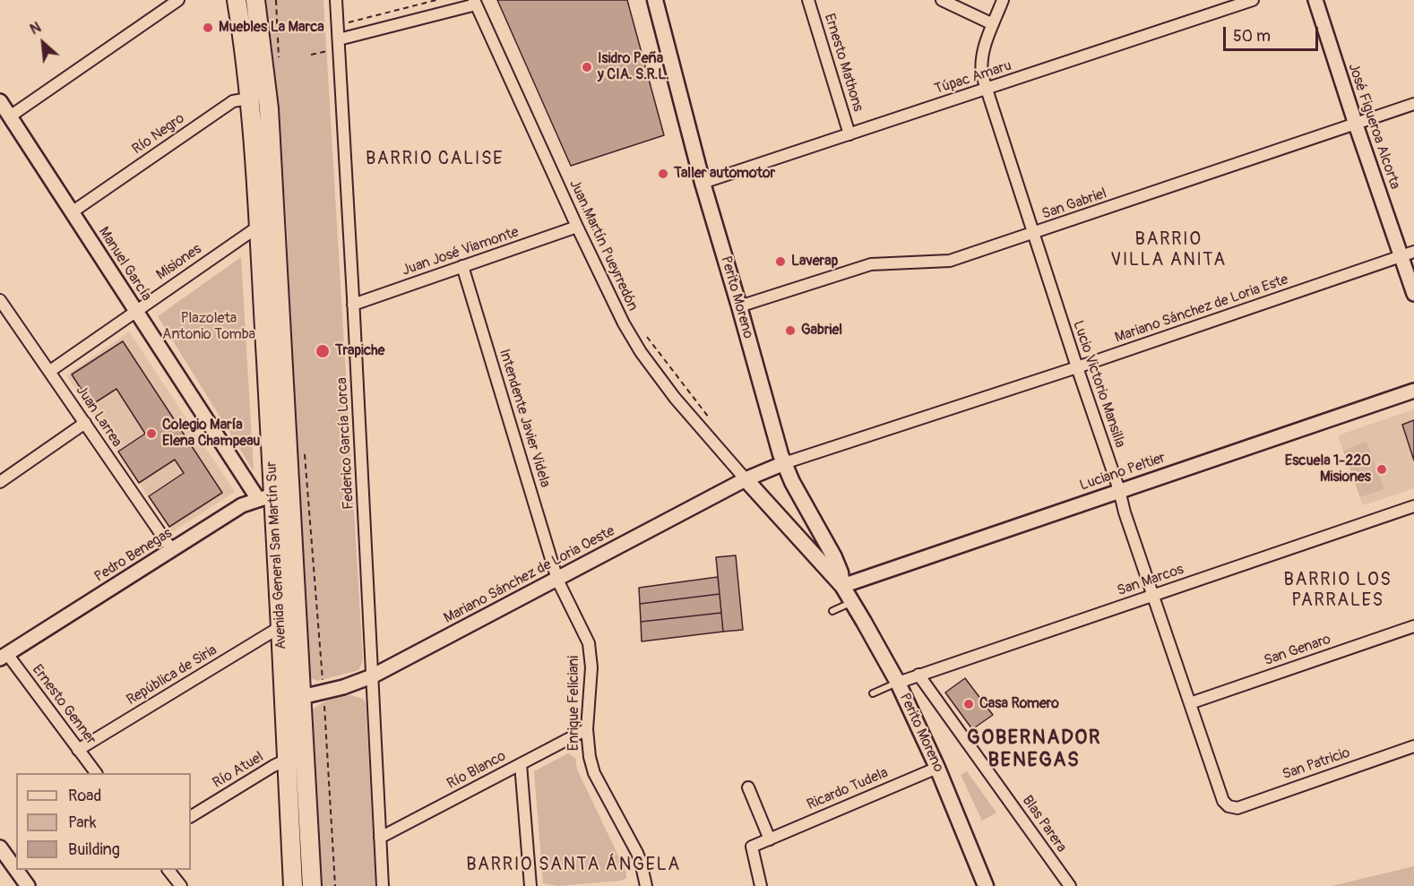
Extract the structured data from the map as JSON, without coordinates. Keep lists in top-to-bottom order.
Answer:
{
  "streets": {
    "main road": ["Perito Moreno", "Avenida General San Martín Sur"],
    "street": [
      "Ernesto Mathons",
      "Túpac Amaru",
      "José Figueroa Alcorta",
      "Río Negro",
      "San Gabriel",
      "Juan Martín Pueyrredón",
      "Juan José Viamonte",
      "Misiones",
      "Manuel García",
      "Mariano Sánchez de Loria Este",
      "Lucio Victorio Mansilla",
      "Juan Larrea",
      "Intendente Javier Videla",
      "Federico García Lorca",
      "Luciano Peltier",
      "Pedro Benegas",
      "Mariano Sánchez de Loria Oeste",
      "San Marcos",
      "San Genaro",
      "República de Siria",
      "Enrique Feliciani",
      "Ernesto Genner",
      "San Patricio",
      "Río Atuel",
      "Río Blanco",
      "Ricardo Tudela",
      "Blas Parera"
    ]
  },
  "crossings": [
    ["Ernesto Mathons", "Túpac Amaru"],
    ["Túpac Amaru", "Perito Moreno"],
    ["Túpac Amaru", "Lucio Victorio Mansilla"],
    ["José Figueroa Alcorta", "San Gabriel"],
    ["José Figueroa Alcorta", "Mariano Sánchez de Loria Este"],
    ["Río Negro", "Manuel García"],
    ["Río Negro", "Avenida General San Martín Sur"],
    ["San Gabriel", "Perito Moreno"],
    ["San Gabriel", "Lucio Victorio Mansilla"],
    ["Juan Martín Pueyrredón", "Juan José Viamonte"],
    ["Juan Martín Pueyrredón", "Perito Moreno"],
    ["Juan Martín Pueyrredón", "Mariano Sánchez de Loria Oeste"],
    ["Juan José Viamonte", "Intendente Javier Videla"],
    ["Juan José Viamonte", "Federico García Lorca"],
    ["Misiones", "Manuel García"],
    ["Misiones", "Juan Larrea"],
    ["Misiones", "Avenida General San Martín Sur"],
    ["Manuel García", "Pedro Benegas"],
    ["Manuel García", "Avenida General San Martín Sur"],
    ["Perito Moreno", "Mariano Sánchez de Loria Este"],
    ["Perito Moreno", "Luciano Peltier"],
    ["Perito Moreno", "Mariano Sánchez de Loria Oeste"],
    ["Perito Moreno", "San Marcos"],
    ["Perito Moreno", "Ricardo Tudela"],
    ["Mariano Sánchez de Loria Este", "Lucio Victorio Mansilla"],
    ["Mariano Sánchez de Loria Este", "Mariano Sánchez de Loria Oeste"],
    ["Lucio Victorio Mansilla", "Luciano Peltier"],
    ["Lucio Victorio Mansilla", "San Marcos"],
    ["Lucio Victorio Mansilla", "San Genaro"],
    ["Lucio Victorio Mansilla", "San Patricio"],
    ["Juan Larrea", "Pedro Benegas"],
    ["Intendente Javier Videla", "Mariano Sánchez de Loria Oeste"],
    ["Intendente Javier Videla", "Enrique Feliciani"],
    ["Federico García Lorca", "Mariano Sánchez de Loria Oeste"],
    ["Federico García Lorca", "Río Blanco"],
    ["Pedro Benegas", "Avenida General San Martín Sur"],
    ["Pedro Benegas", "Ernesto Genner"],
    ["Avenida General San Martín Sur", "Mariano Sánchez de Loria Oeste"],
    ["Avenida General San Martín Sur", "República de Siria"],
    ["Avenida General San Martín Sur", "Río Atuel"],
    ["Mariano Sánchez de Loria Oeste", "Enrique Feliciani"],
    ["San Marcos", "Blas Parera"],
    ["República de Siria", "Ernesto Genner"],
    ["Enrique Feliciani", "Río Blanco"]
  ],
  "districts": [
    "BARRIO CALISE",
    "BARRIO VILLA ANITA",
    "BARRIO LOS PARRALES",
    "GOBERNADOR BENEGAS",
    "BARRIO SANTA ÁNGELA"
  ],
  "parks": ["Plazoleta Antonio Tomba"],
  "places": [
    "Muebles La Marca",
    "Isidro Peña y CIA. S.R.L.",
    "Taller automotor",
    "Laverap",
    "Gabriel",
    "Trapiche",
    "Colegio María Elena Champeau",
    "Escuela 1-220 Misiones",
    "Casa Romero"
  ],
  "legend": ["Road", "Park", "Building"],
  "scale_bar": "50 m",
  "north": "top left"
}
